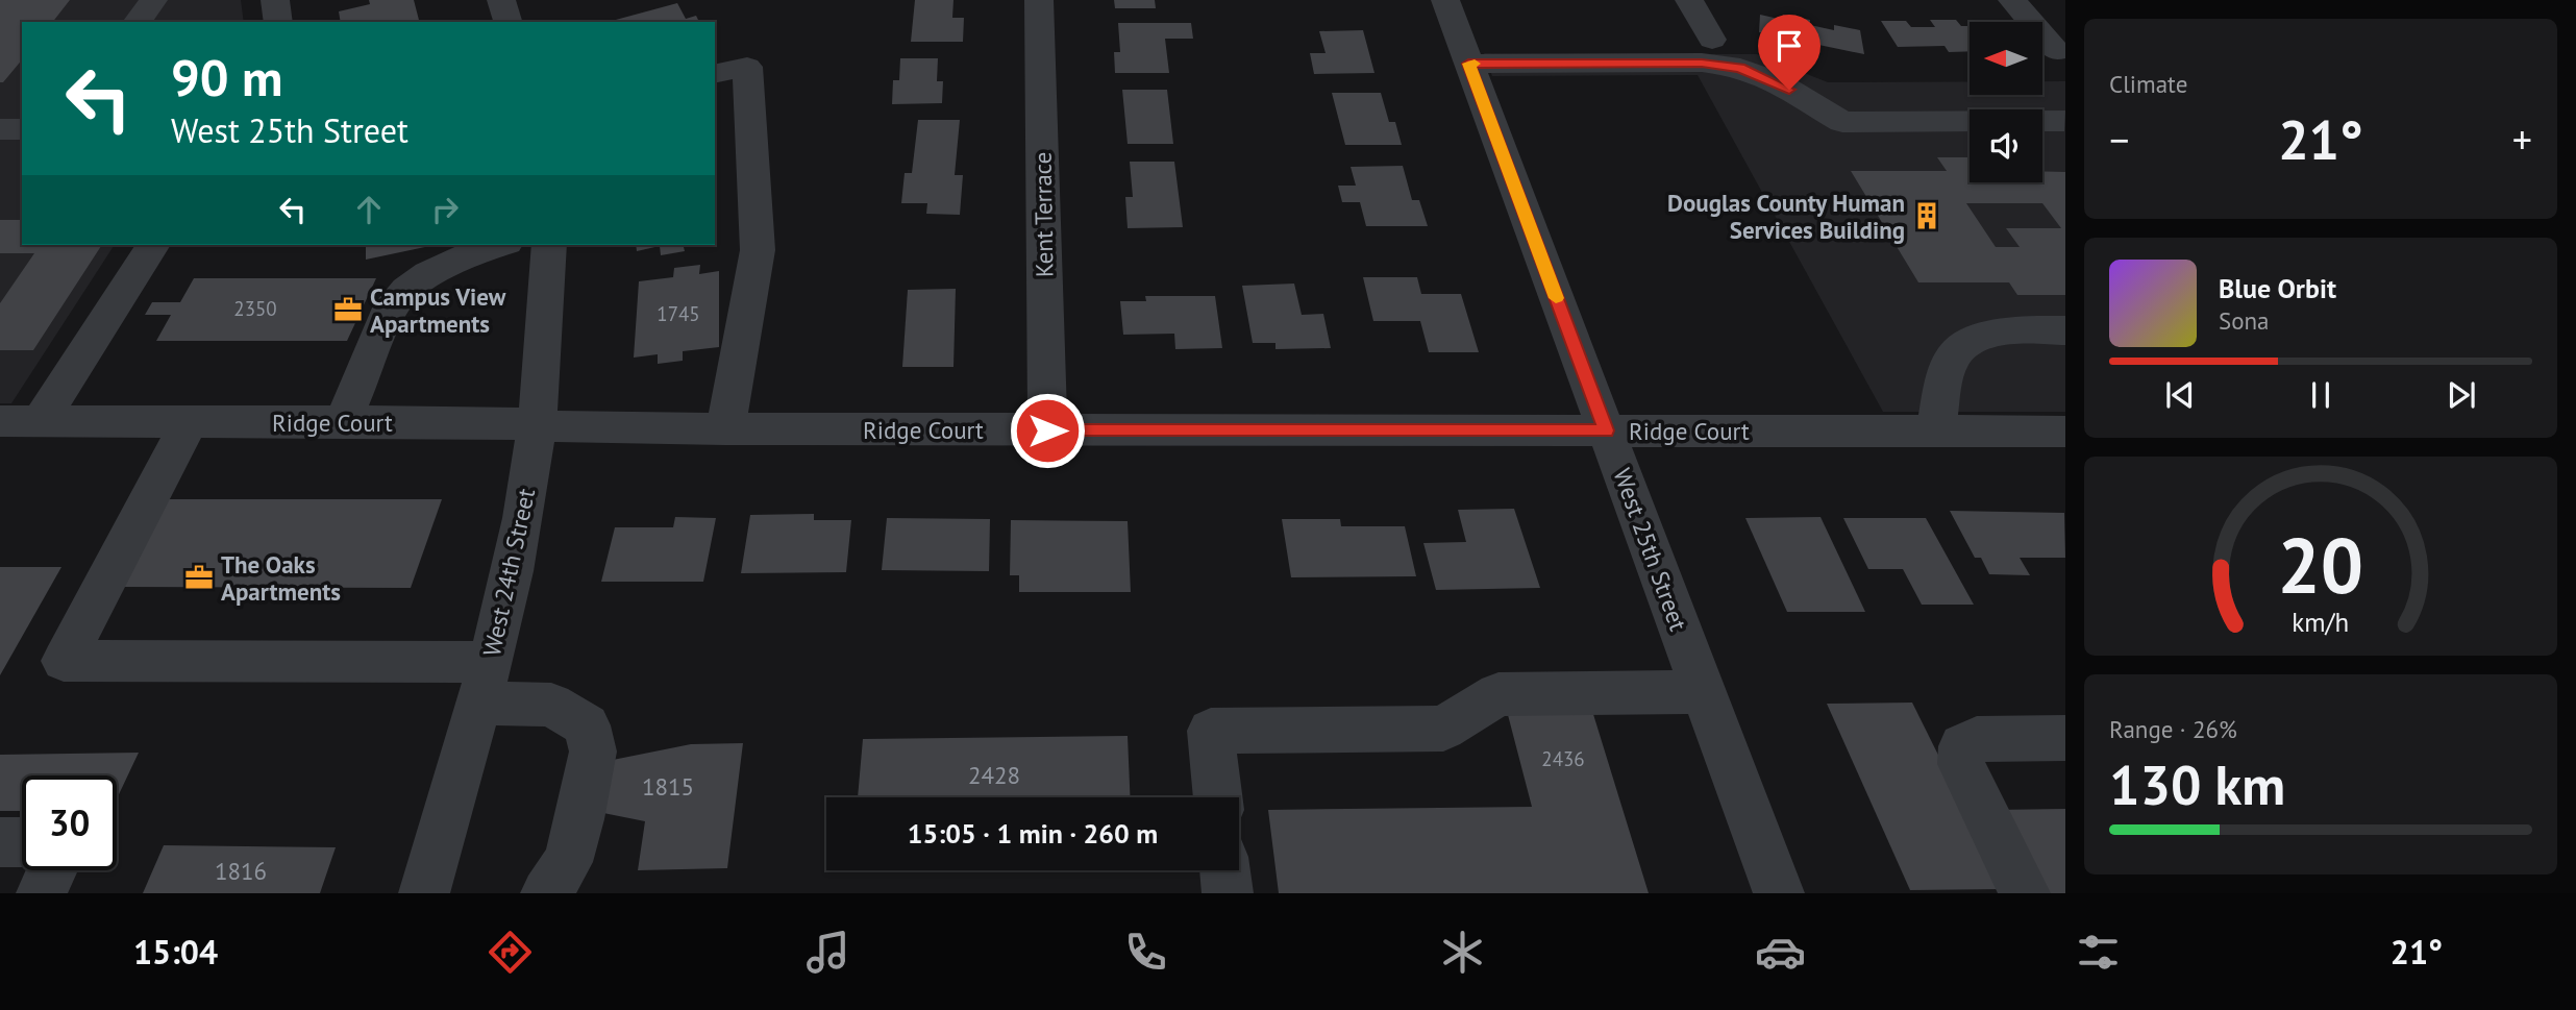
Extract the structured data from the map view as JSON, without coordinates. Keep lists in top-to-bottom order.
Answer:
{
  "streets": {
    "street": [
      "Kent Terrace",
      "Ridge Court",
      "West 25th Street",
      "West 24th Street"
    ]
  },
  "crossings": [
    ["Kent Terrace", "Ridge Court"],
    ["Ridge Court", "West 25th Street"],
    ["Ridge Court", "West 24th Street"]
  ],
  "places": {
    "building": ["Douglas County Human Services Building"],
    "office": ["Campus View Apartments", "The Oaks Apartments"]
  },
  "house_numbers": [
    "2350",
    "1745",
    "2436",
    "2428",
    "1815",
    "1816"
  ],
  "north": "left",
  "page": {
    "tile": [
      "Climate",
      ["Range · 26%", "130 km"]
    ],
    "turn": ["90 m", "West 25th Street"],
    "heat": ["−", "21°", "+"],
    "song": ["Blue Orbit", "Sona"],
    "limit": "30",
    "trip": "15:05 · 1 min · 260 m",
    "tabs": ["15:04", "21°"],
    "gauge": ["20", "km/h"]
  }
}
